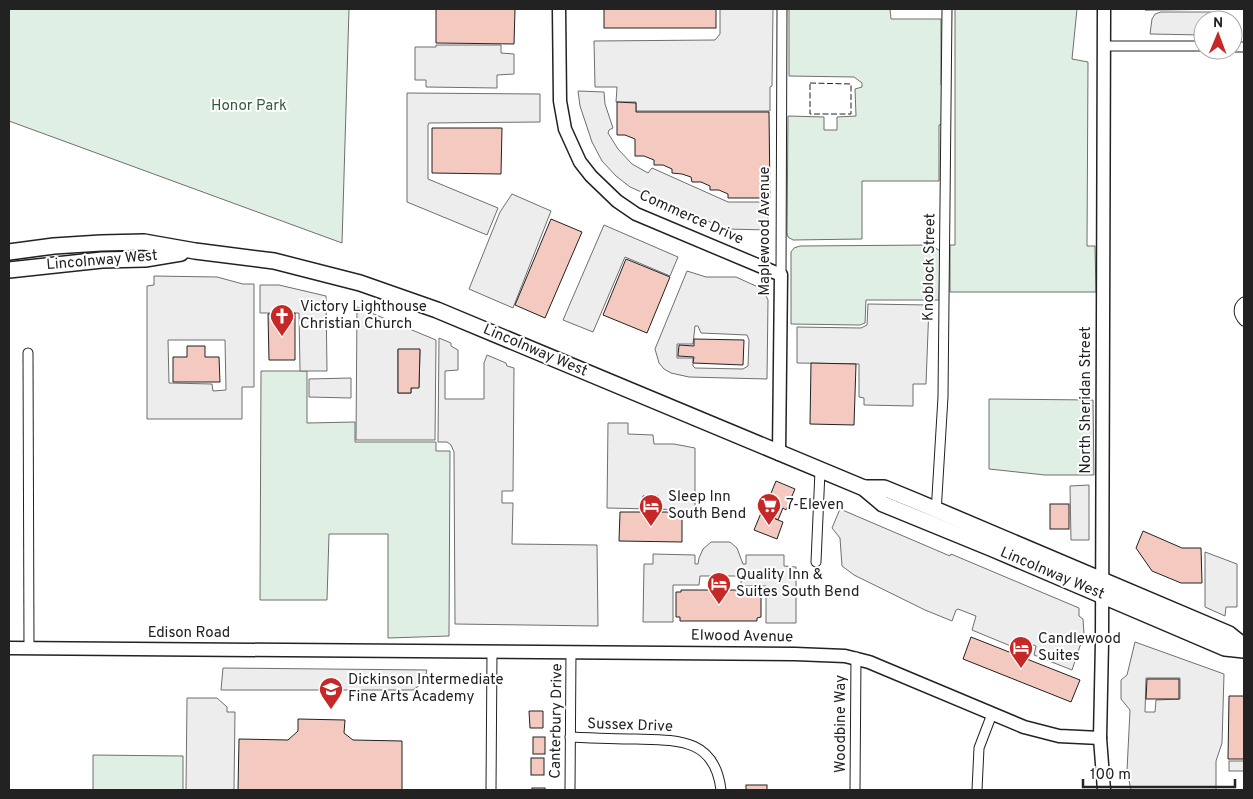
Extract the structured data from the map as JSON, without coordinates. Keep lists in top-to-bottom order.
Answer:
{
  "streets": {
    "main road": ["Lincolnway West"],
    "street": [
      "Commerce Drive",
      "Maplewood Avenue",
      "Knoblock Street",
      "North Sheridan Street",
      "Edison Road",
      "Elwood Avenue",
      "Canterbury Drive",
      "Woodbine Way",
      "Sussex Drive"
    ]
  },
  "crossings": [
    ["Commerce Drive", "Maplewood Avenue"],
    ["Maplewood Avenue", "Lincolnway West"],
    ["Lincolnway West", "Knoblock Street"],
    ["Lincolnway West", "North Sheridan Street"],
    ["North Sheridan Street", "Elwood Avenue"],
    ["Edison Road", "Elwood Avenue"],
    ["Elwood Avenue", "Canterbury Drive"],
    ["Elwood Avenue", "Woodbine Way"],
    ["Canterbury Drive", "Sussex Drive"]
  ],
  "parks": ["Honor Park"],
  "places": {
    "church": ["Victory Lighthouse Christian Church"],
    "supermarket": ["7-Eleven"],
    "hotel": ["Sleep Inn South Bend", "Quality Inn & Suites South Bend", "Candlewood Suites"],
    "school or university": ["Dickinson Intermediate Fine Arts Academy"]
  },
  "scale_bar": "100 m",
  "north": "top"
}
